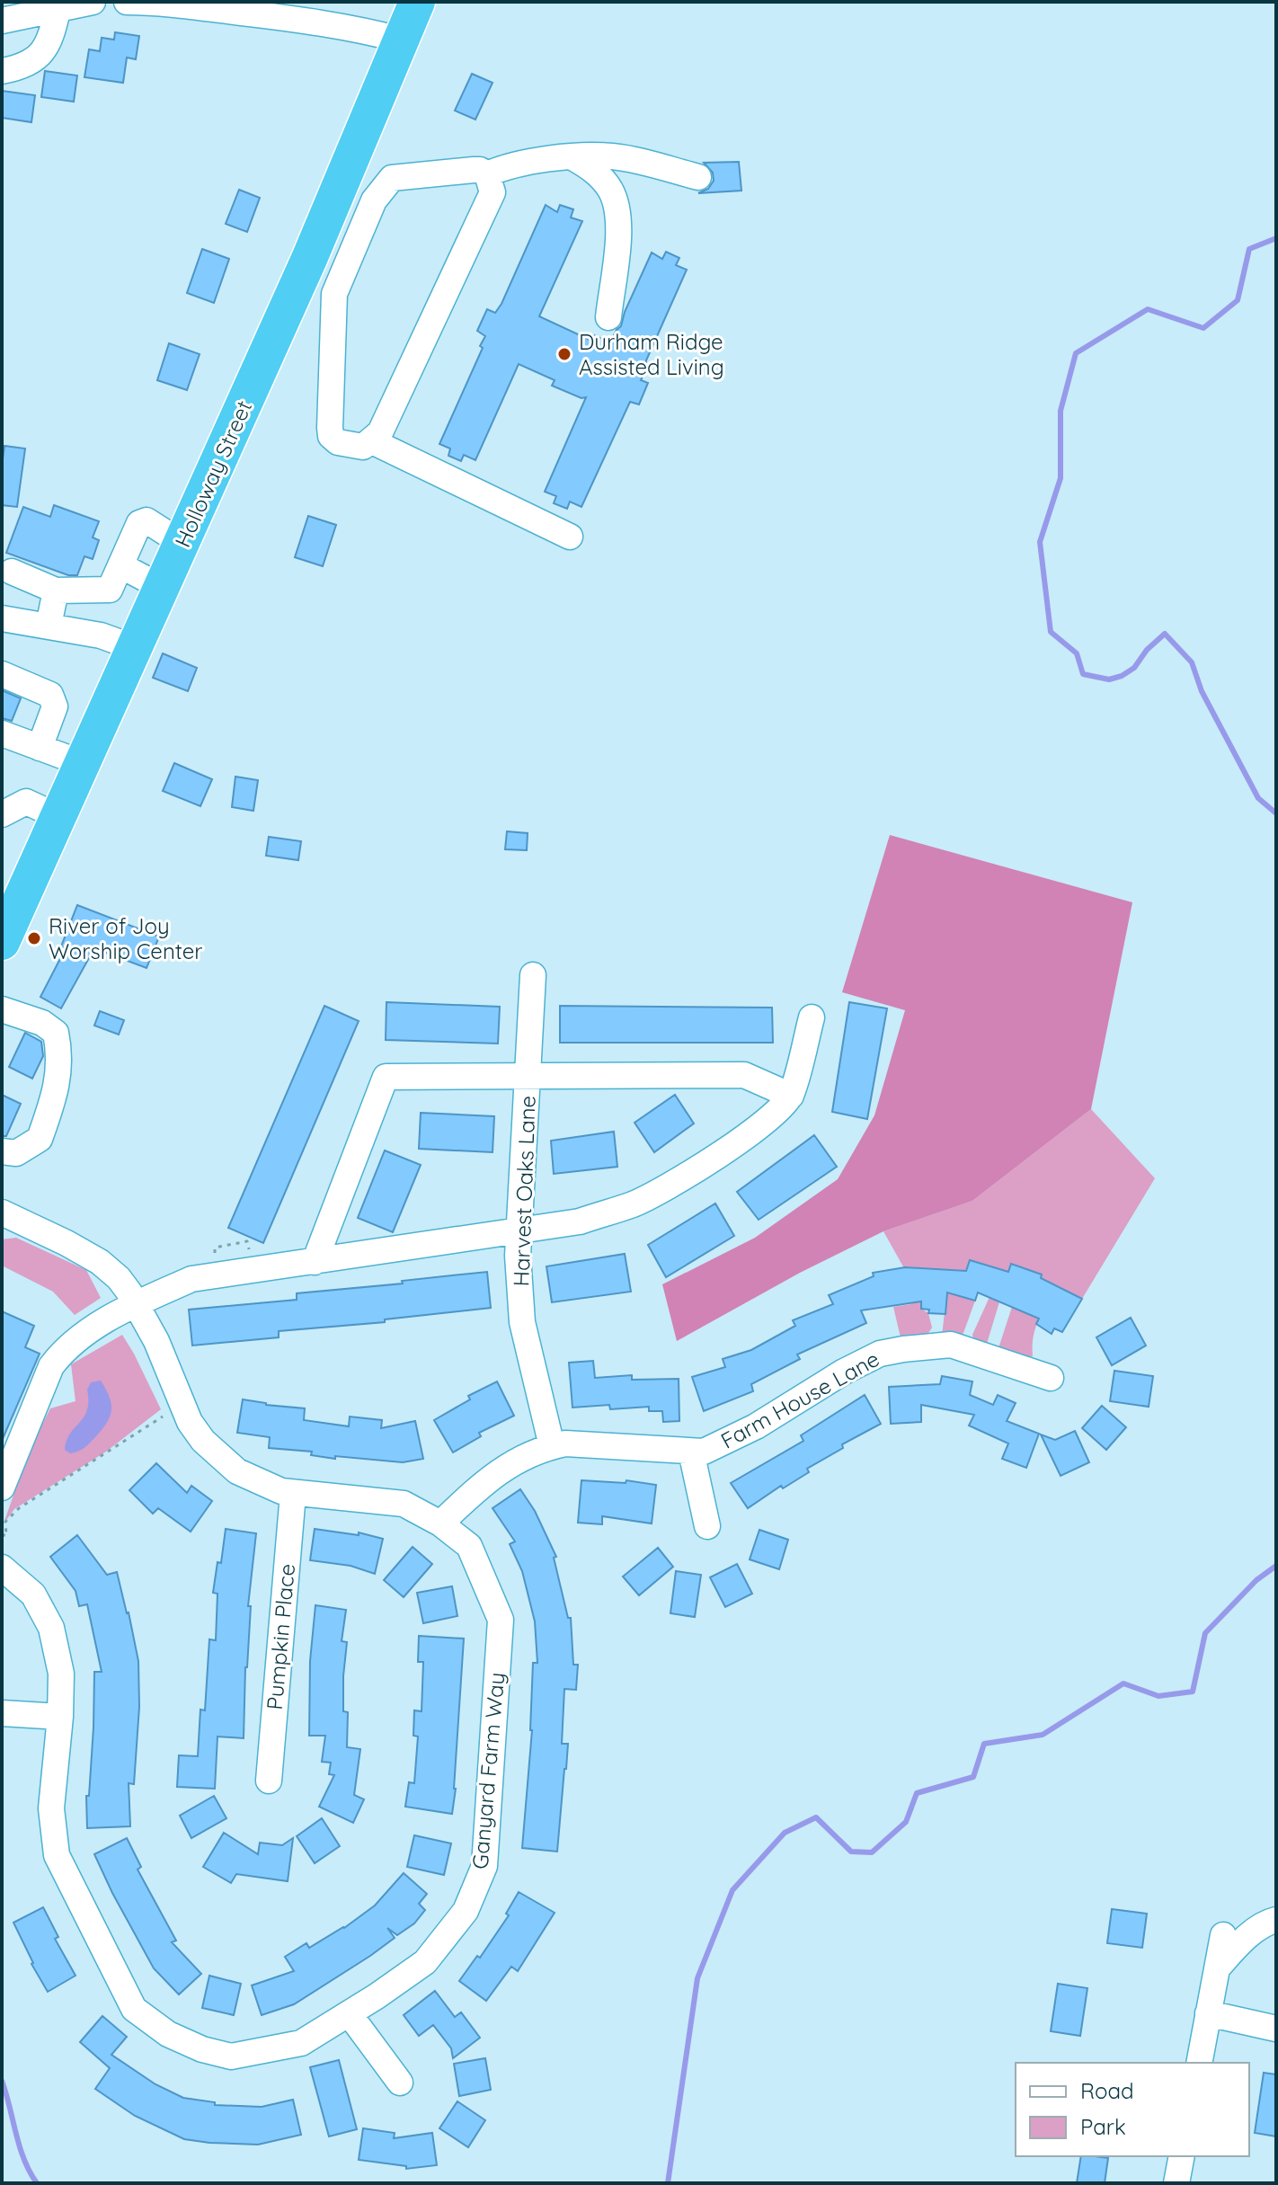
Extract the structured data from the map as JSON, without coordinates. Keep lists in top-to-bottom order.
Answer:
{
  "streets": {
    "highway": ["Holloway Street"],
    "street": [
      "Harvest Oaks Lane",
      "Farm House Lane",
      "Pumpkin Place",
      "Ganyard Farm Way"
    ]
  },
  "crossings": [
    ["Harvest Oaks Lane", "Farm House Lane"],
    ["Farm House Lane", "Ganyard Farm Way"],
    ["Pumpkin Place", "Ganyard Farm Way"]
  ],
  "places": ["Durham Ridge Assisted Living", "River of Joy Worship Center"],
  "legend": ["Road", "Park"]
}
